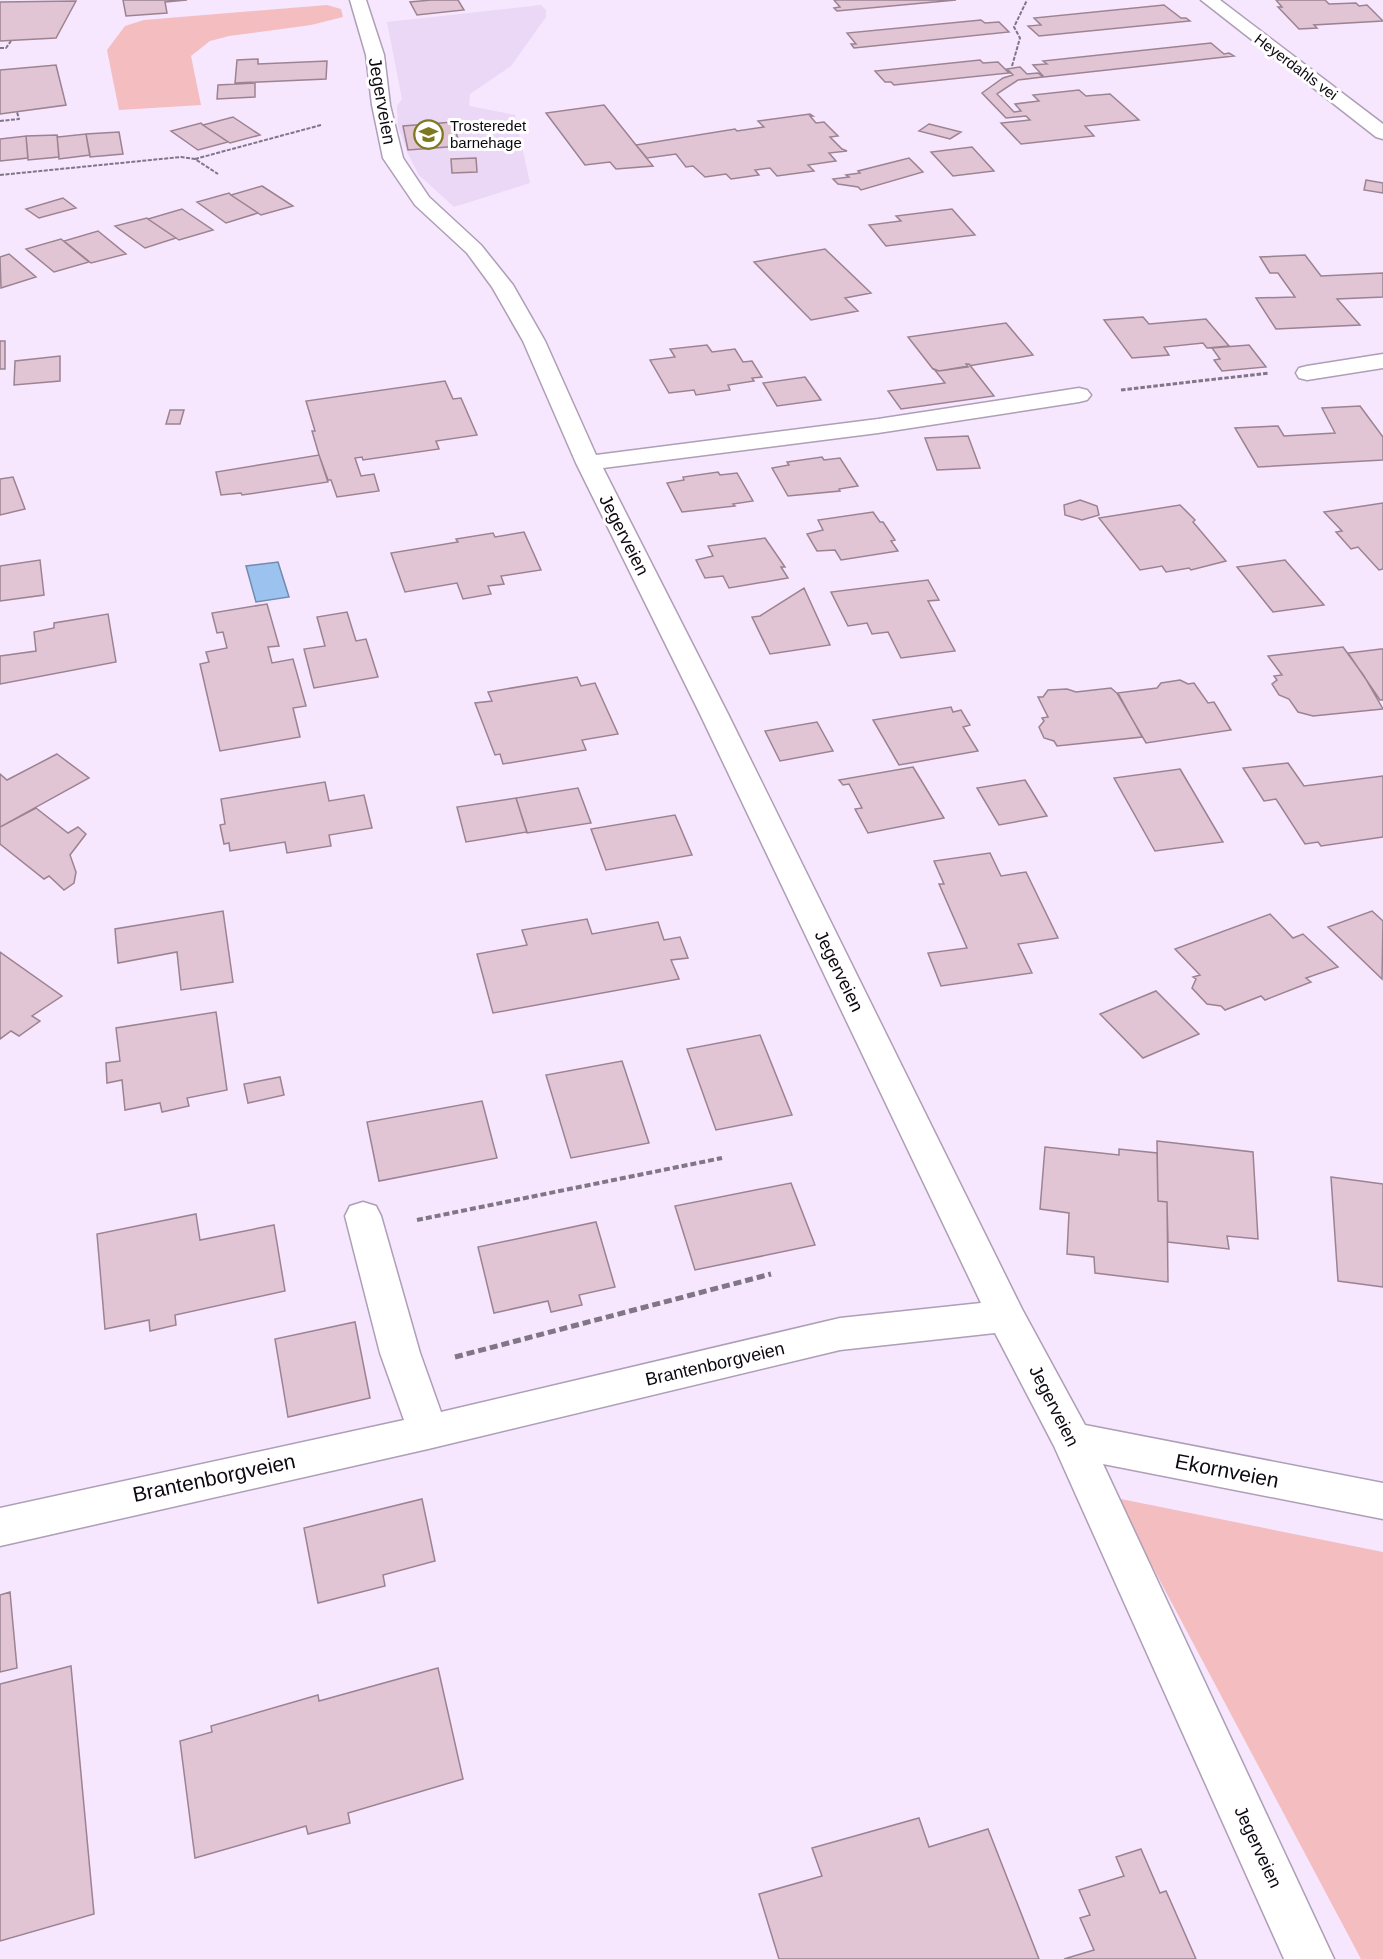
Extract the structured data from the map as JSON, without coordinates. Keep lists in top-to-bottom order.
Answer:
{
  "streets": {
    "street": [
      "Heyerdahls vei",
      "Jegerveien",
      "Brantenborgveien",
      "Ekornveien"
    ]
  },
  "crossings": [
    ["Jegerveien", "Brantenborgveien"],
    ["Jegerveien", "Ekornveien"]
  ],
  "places": {
    "school or university": ["Trosteredet barnehage"]
  }
}
